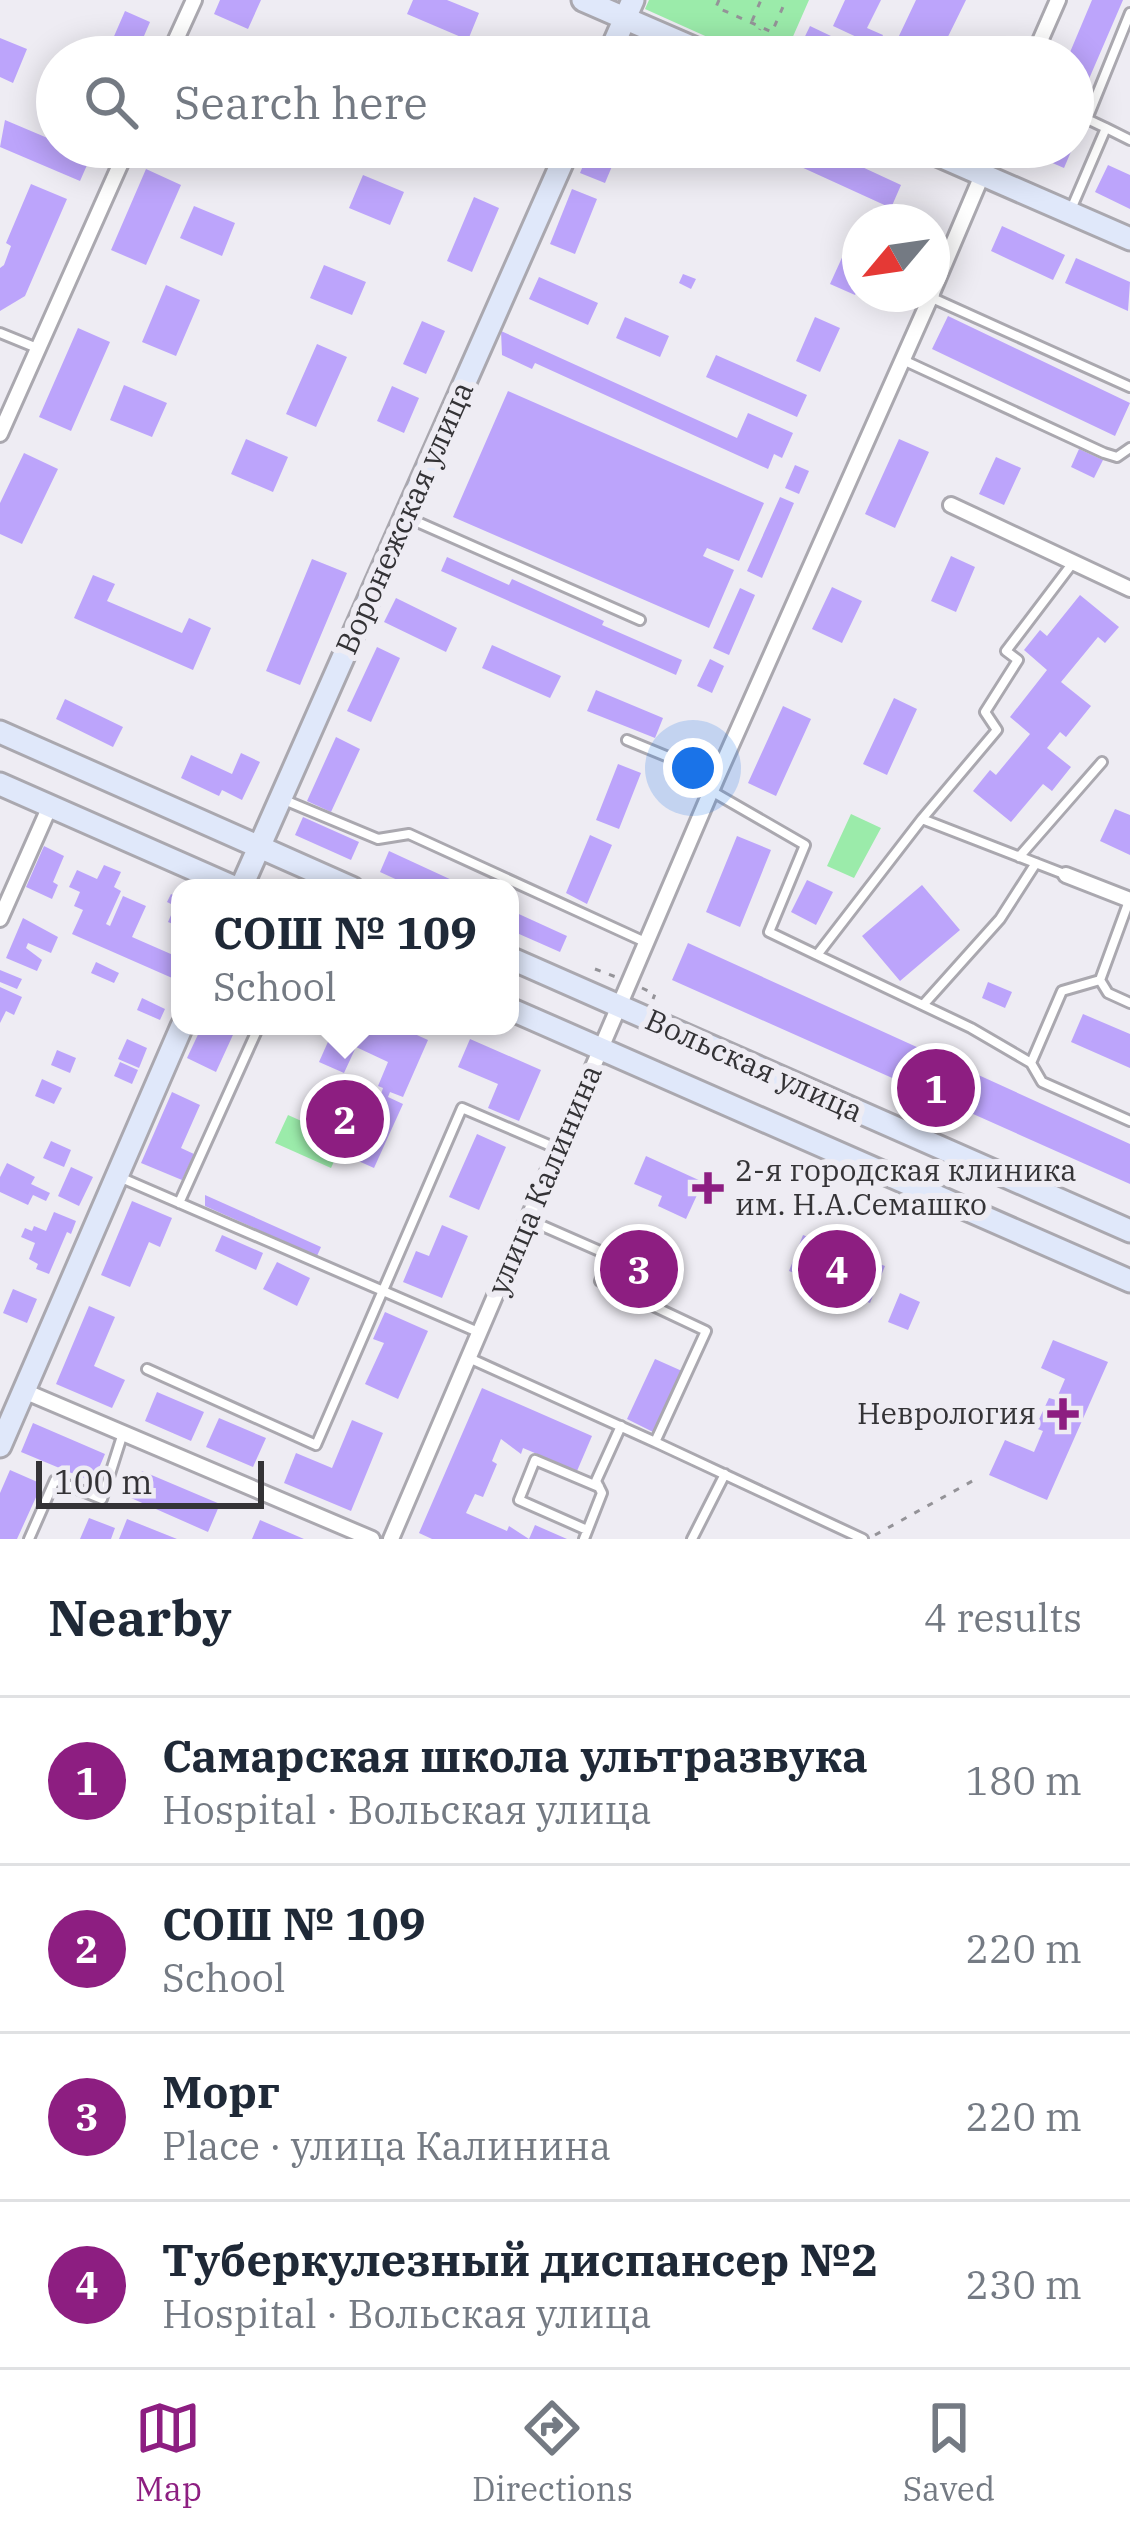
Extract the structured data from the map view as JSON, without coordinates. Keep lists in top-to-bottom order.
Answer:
{
  "streets": {
    "main road": ["Воронежская улица", "Вольская улица"],
    "street": ["улица Калинина"]
  },
  "crossings": [
    ["Вольская улица", "улица Калинина"]
  ],
  "places": {
    "health": ["2-я городская клиника им. Н.А.Семашко", "Неврология"]
  },
  "scale_bar": "100 m",
  "north": "bottom left",
  "page": {
    "search": "Search here",
    "popup": ["СОШ № 109", "School"],
    "pins": [
      "1",
      "2",
      "3",
      "4"
    ],
    "scale": "100 m",
    "heading": ["Nearby", "4 results"],
    "list": [
      {
        "mark": "1",
        "name": "Самарская школа ультразвука",
        "note": "Hospital · Вольская улица",
        "value": "180 m"
      },
      {
        "mark": "2",
        "name": "СОШ № 109",
        "note": "School",
        "value": "220 m"
      },
      {
        "mark": "3",
        "name": "Морг",
        "note": "Place · улица Калинина",
        "value": "220 m"
      },
      {
        "mark": "4",
        "name": "Туберкулезный диспансер №2",
        "note": "Hospital · Вольская улица",
        "value": "230 m"
      }
    ],
    "nav": ["Map", "Directions", "Saved"]
  }
}
